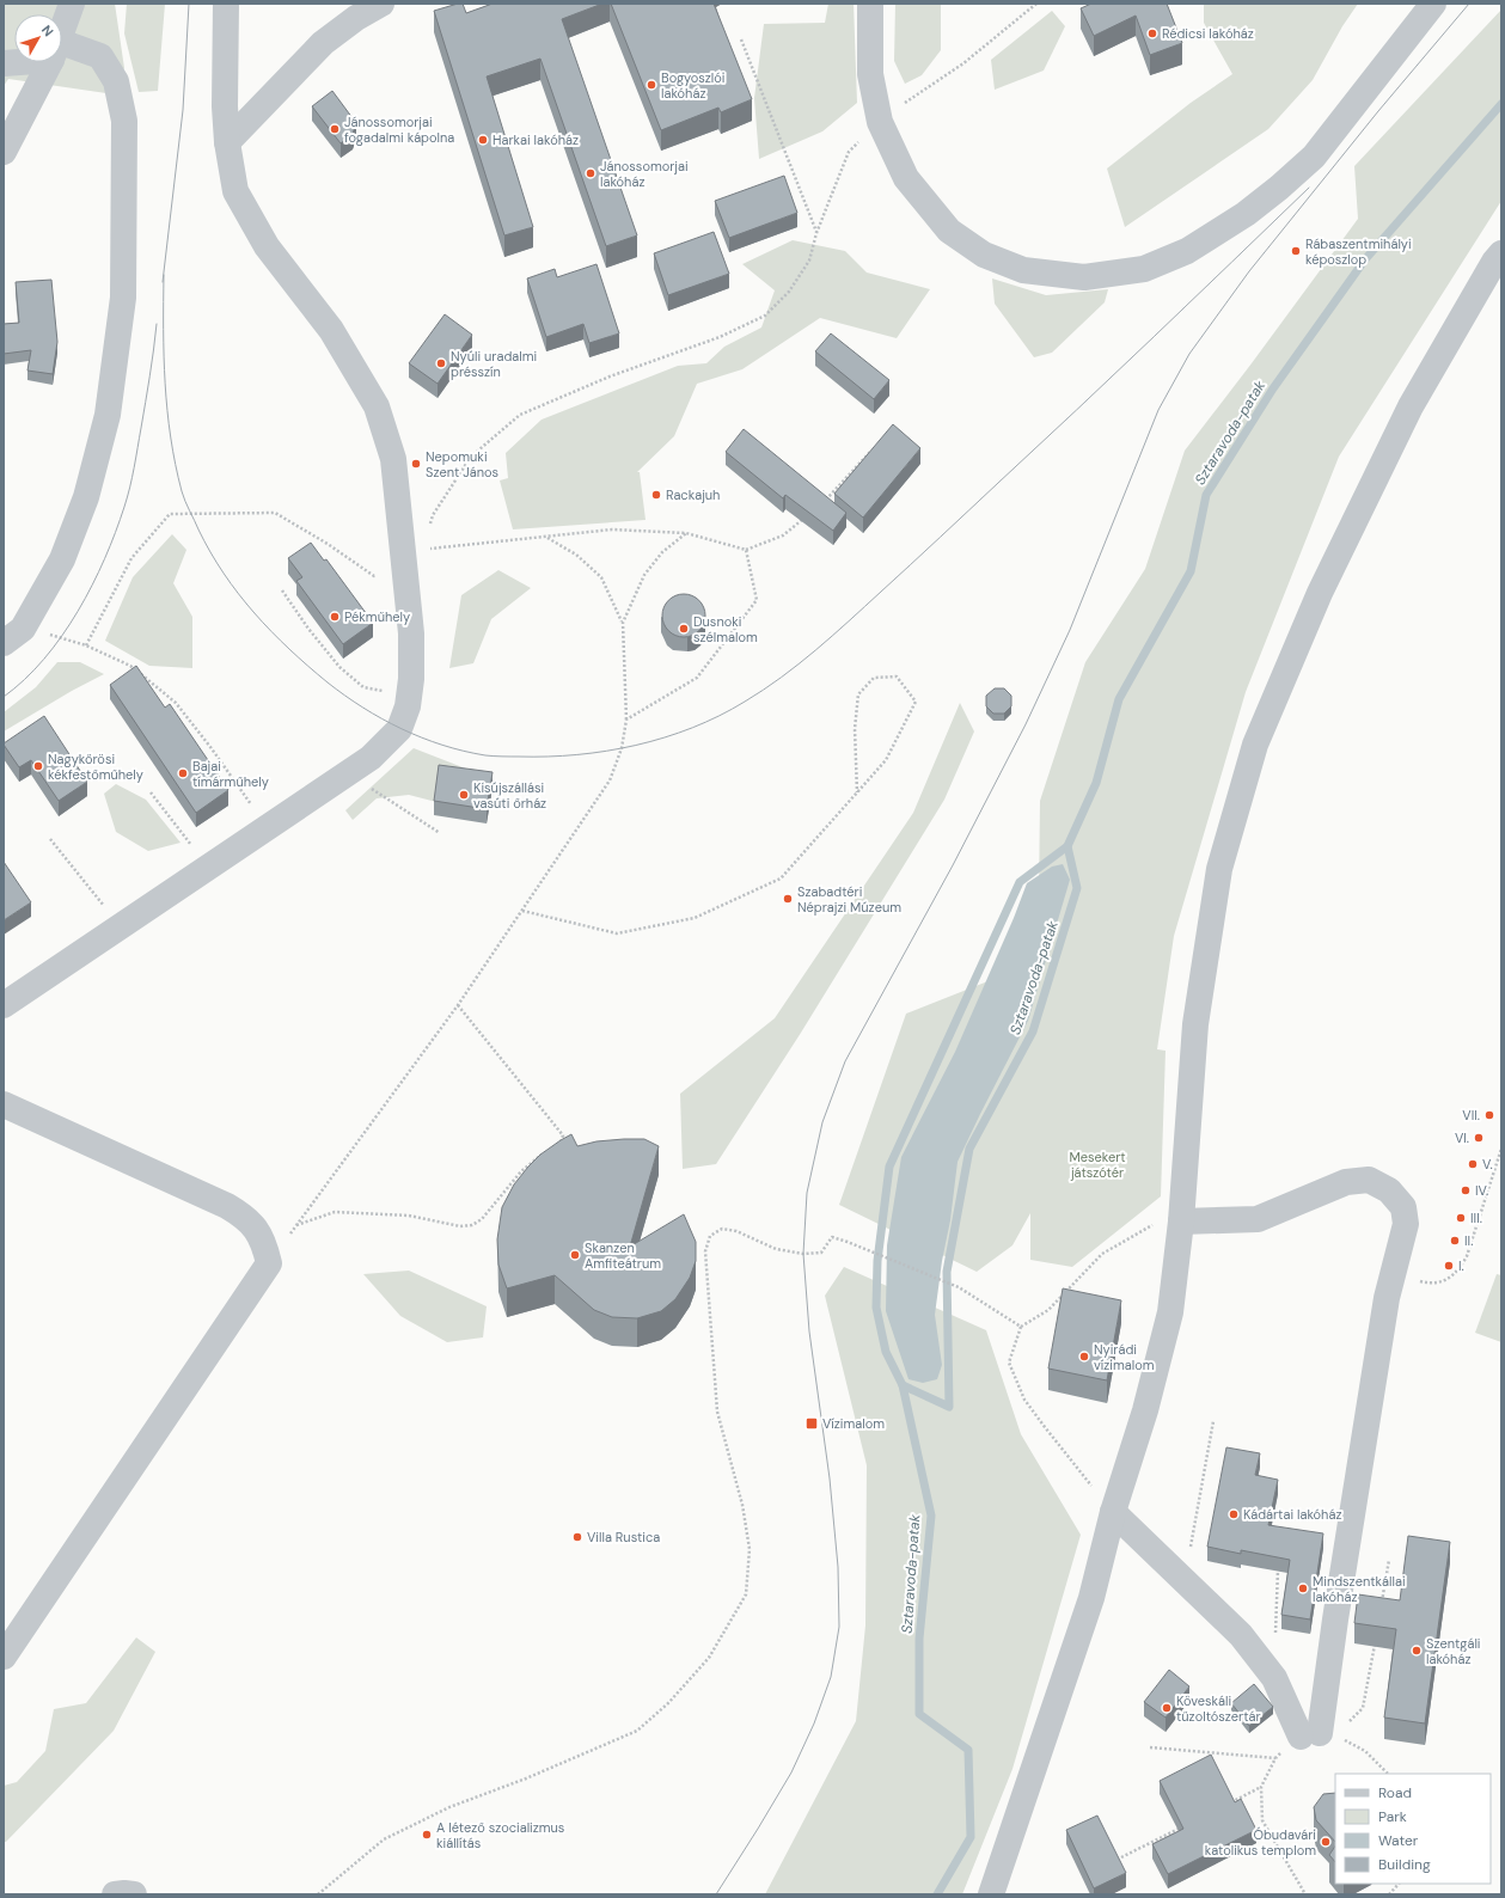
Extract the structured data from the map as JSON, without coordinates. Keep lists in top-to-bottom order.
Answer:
{
  "water": ["Sztaravoda-patak"],
  "parks": ["Mesekert játszótér"],
  "places": {
    "other": [
      "Rédicsi lakóház",
      "Bogyoszlói lakóház",
      "Jánossomorjai fogadalmi kápolna",
      "Harkai lakóház",
      "Jánossomorjai lakóház",
      "Rábaszentmihályi képoszlop",
      "Nyúli uradalmi présszín",
      "Nepomuki Szent János",
      "Rackajuh",
      "Pékműhely",
      "Dusnoki szélmalom",
      "Nagykőrösi kékfestőműhely",
      "Bajai tímárműhely",
      "Kisújszállási vasúti őrház",
      "Szabadtéri Néprajzi Múzeum",
      "VII.",
      "VI.",
      "V.",
      "IV.",
      "III.",
      "II.",
      "Skanzen Amfiteátrum",
      "I.",
      "Nyirádi vízimalom",
      "Kádártai lakóház",
      "Villa Rustica",
      "Mindszentkállai lakóház",
      "Szentgáli lakóház",
      "Köveskáli tűzoltószertár",
      "A létező szocializmus kiállítás",
      "Óbudavári katolikus templom"
    ],
    "transit": ["Vízimalom"]
  },
  "legend": [
    "Road",
    "Park",
    "Water",
    "Building"
  ],
  "north": "top right"
}
